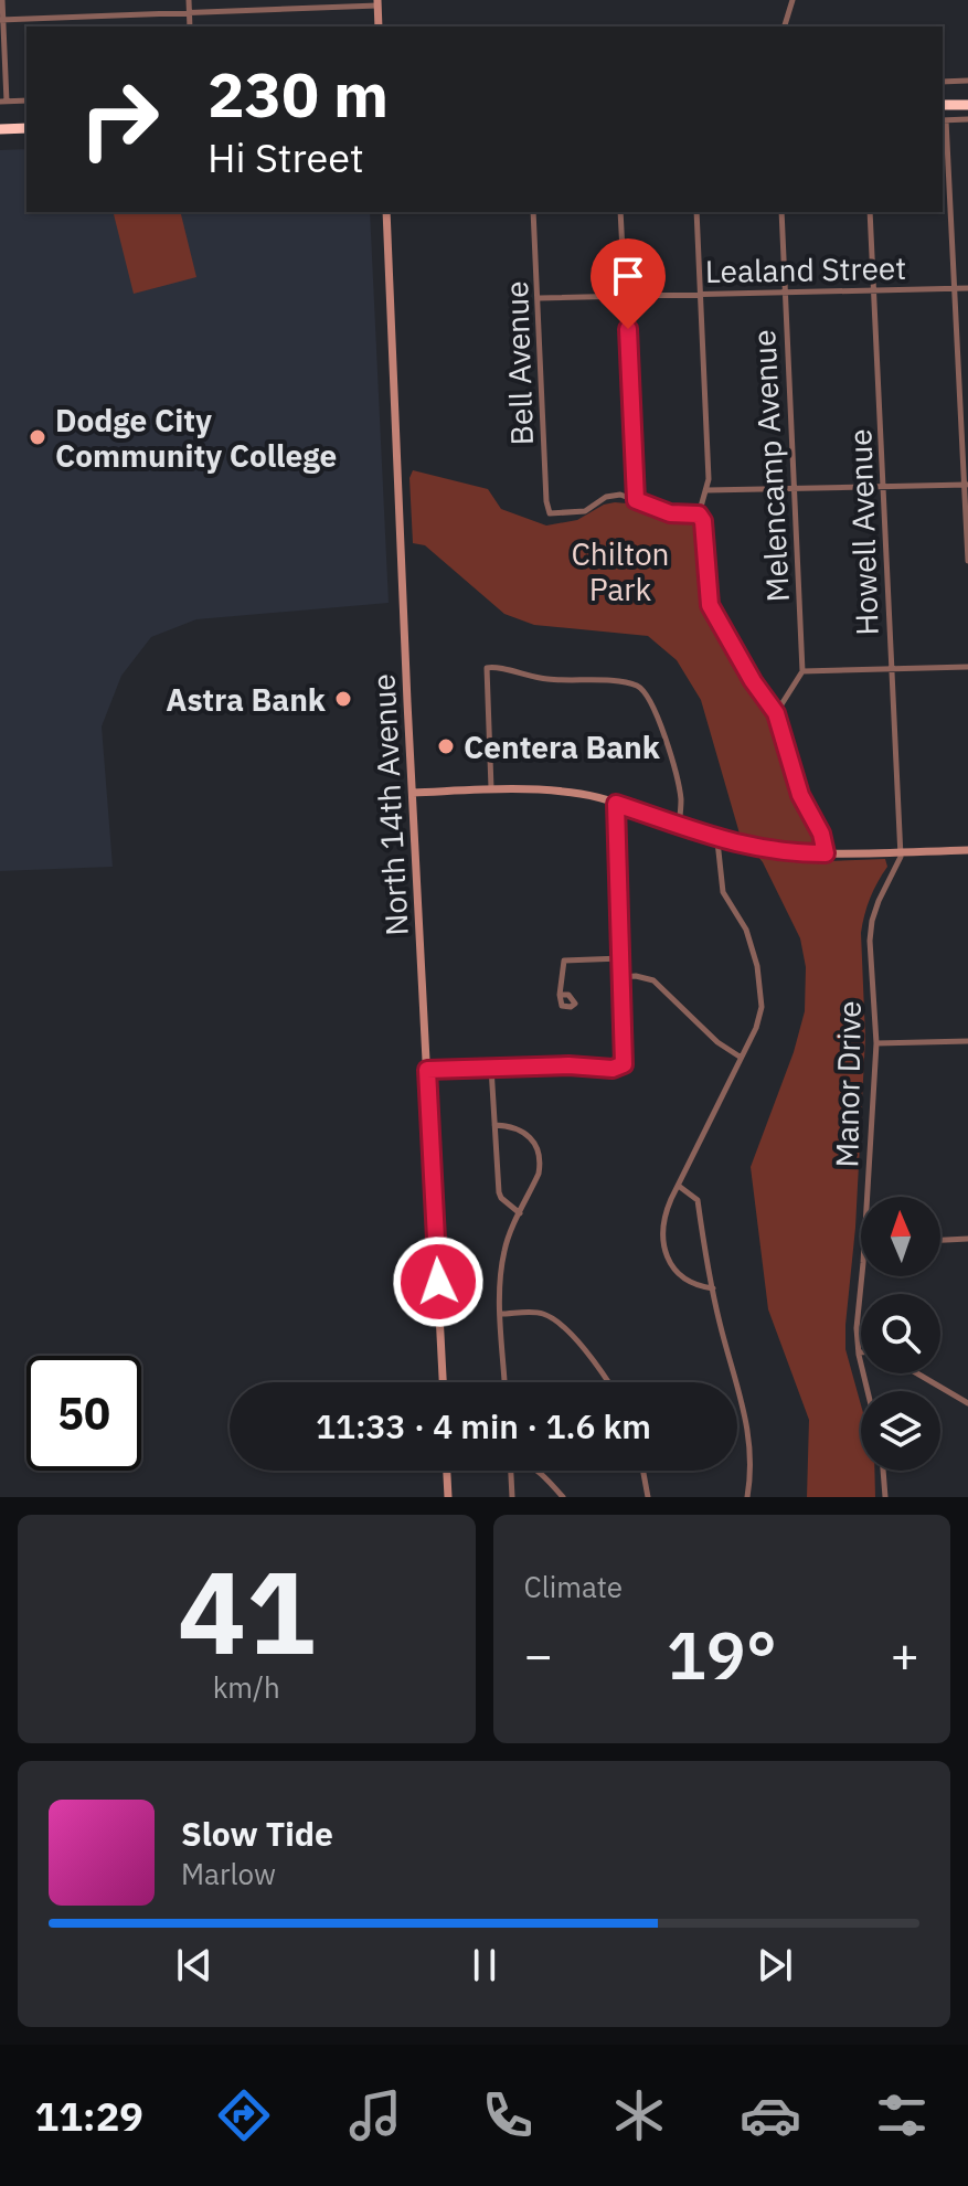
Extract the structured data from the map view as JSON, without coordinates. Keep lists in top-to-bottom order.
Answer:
{
  "streets": {
    "main road": ["North 14th Avenue"],
    "street": [
      "Lealand Street",
      "Bell Avenue",
      "Melencamp Avenue",
      "Howell Avenue",
      "Manor Drive"
    ]
  },
  "crossings": [
    ["Lealand Street", "Bell Avenue"],
    ["Lealand Street", "Melencamp Avenue"],
    ["Lealand Street", "Howell Avenue"],
    ["Howell Avenue", "Manor Drive"]
  ],
  "parks": ["Chilton Park"],
  "places": ["Dodge City Community College", "Astra Bank", "Centera Bank"],
  "north": "top",
  "page": {
    "turn": ["230 m", "Hi Street"],
    "limit": "50",
    "trip": "11:33 · 4 min · 1.6 km",
    "tile": [
      ["41", "km/h"],
      "Climate"
    ],
    "heat": ["−", "19°", "+"],
    "song": ["Slow Tide", "Marlow"],
    "tabs": "11:29"
  }
}
